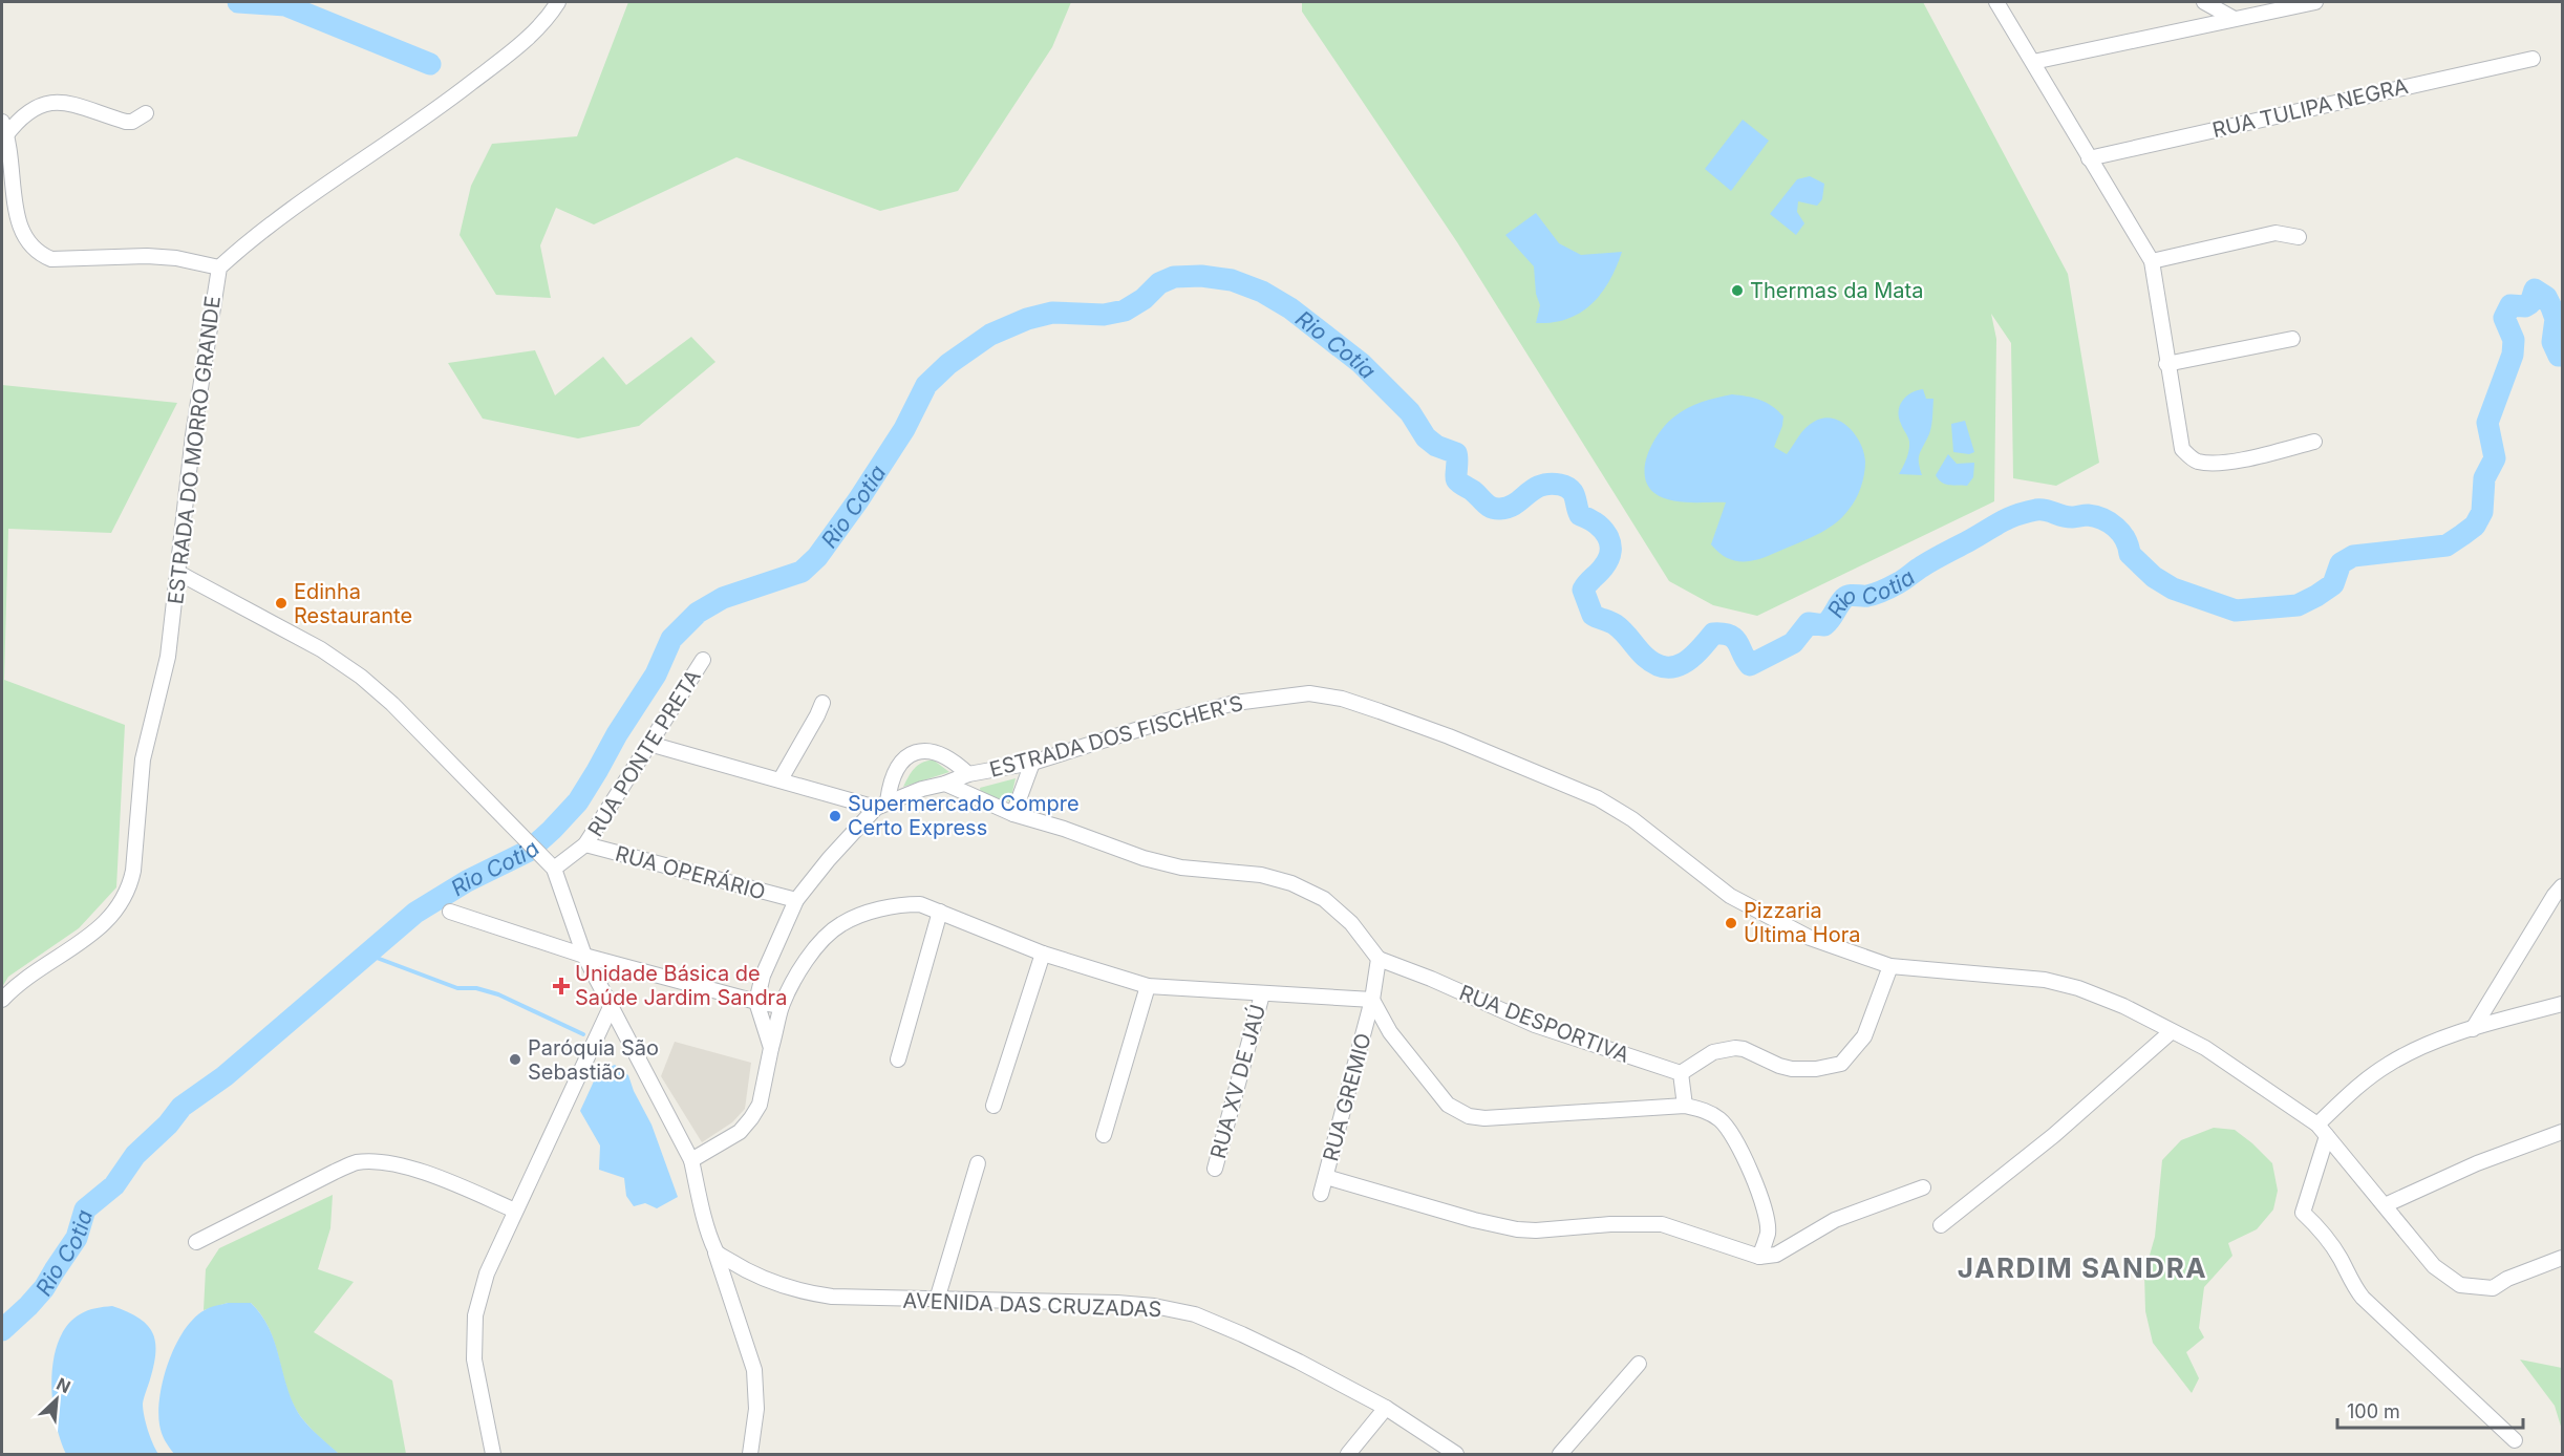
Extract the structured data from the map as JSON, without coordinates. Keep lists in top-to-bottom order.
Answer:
{
  "streets": {
    "street": [
      "RUA TULIPA NEGRA",
      "ESTRADA DO MORRO GRANDE",
      "ESTRADA DOS FISCHER'S",
      "RUA PONTE PRETA",
      "RUA OPERÁRIO",
      "RUA DESPORTIVA",
      "RUA XV DE JAÚ",
      "RUA GREMIO",
      "AVENIDA DAS CRUZADAS"
    ]
  },
  "crossings": [
    ["ESTRADA DOS FISCHER'S", "RUA OPERÁRIO"],
    ["RUA PONTE PRETA", "RUA OPERÁRIO"],
    ["RUA DESPORTIVA", "RUA GREMIO"]
  ],
  "districts": ["JARDIM SANDRA"],
  "water": ["Rio Cotia"],
  "places": {
    "other": [
      "Thermas da Mata",
      "Edinha Restaurante",
      "Supermercado Compre Certo Express",
      "Pizzaria Última Hora",
      "Paróquia São Sebastião"
    ],
    "health": ["Unidade Básica de Saúde Jardim Sandra"]
  },
  "scale_bar": "100 m",
  "north": "top right"
}
